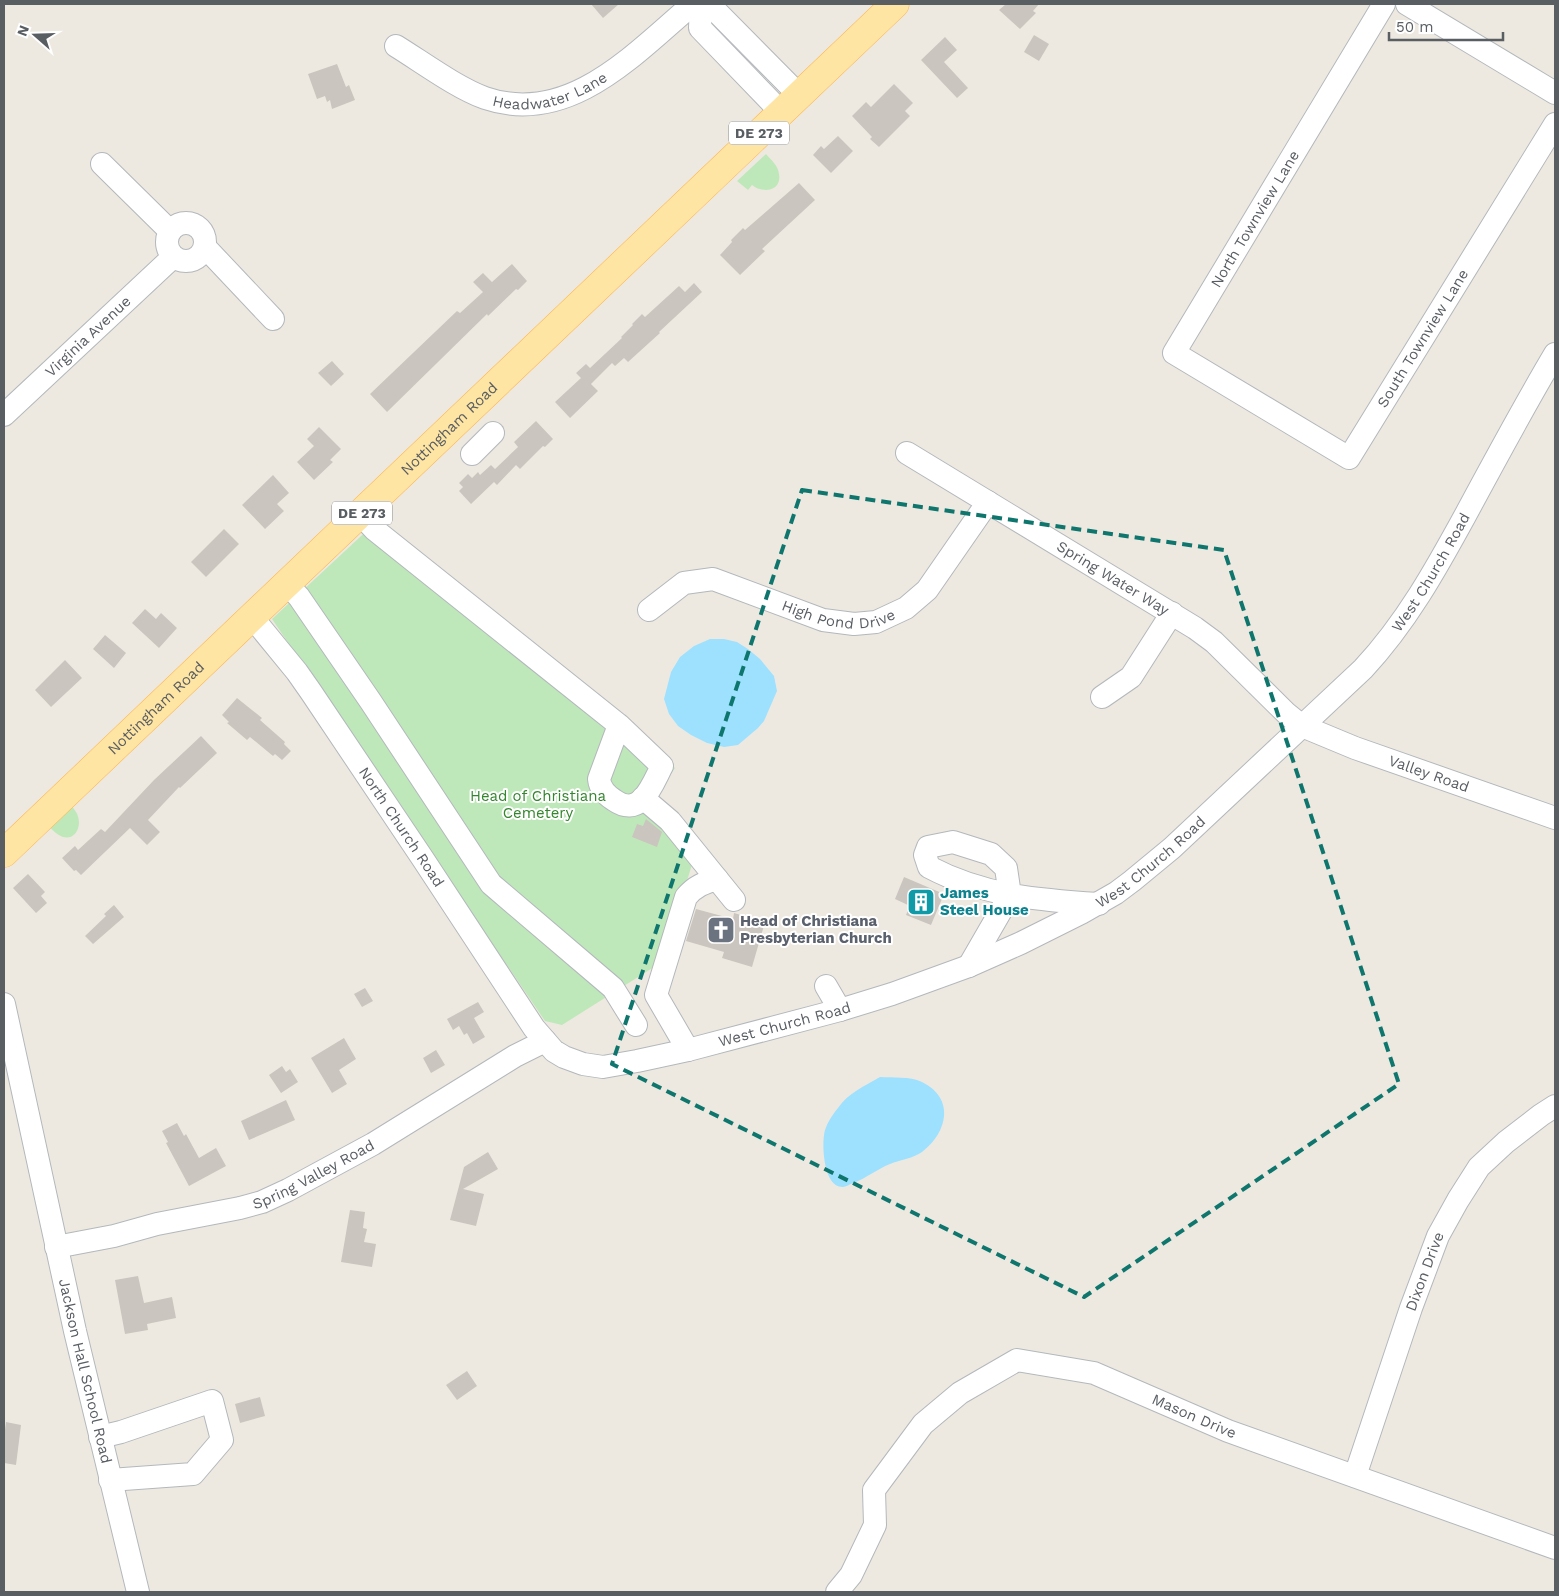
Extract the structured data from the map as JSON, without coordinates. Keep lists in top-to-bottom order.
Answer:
{
  "streets": {
    "main road": ["DE 273", "Nottingham Road"],
    "street": [
      "Headwater Lane",
      "North Townview Lane",
      "Virginia Avenue",
      "South Townview Lane",
      "West Church Road",
      "Spring Water Way",
      "High Pond Drive",
      "Valley Road",
      "North Church Road",
      "Spring Valley Road",
      "Dixon Drive",
      "Jackson Hall School Road",
      "Mason Drive"
    ]
  },
  "crossings": [
    ["North Townview Lane", "South Townview Lane"],
    ["Nottingham Road", "North Church Road"],
    ["West Church Road", "Spring Water Way"],
    ["West Church Road", "Valley Road"],
    ["West Church Road", "North Church Road"],
    ["West Church Road", "Spring Valley Road"],
    ["Spring Water Way", "High Pond Drive"],
    ["Spring Water Way", "Valley Road"],
    ["North Church Road", "Spring Valley Road"],
    ["Spring Valley Road", "Jackson Hall School Road"],
    ["Dixon Drive", "Mason Drive"]
  ],
  "parks": ["Head of Christiana Cemetery"],
  "places": {
    "building": ["James Steel House"],
    "church": ["Head of Christiana Presbyterian Church"]
  },
  "scale_bar": "50 m",
  "north": "left"
}
